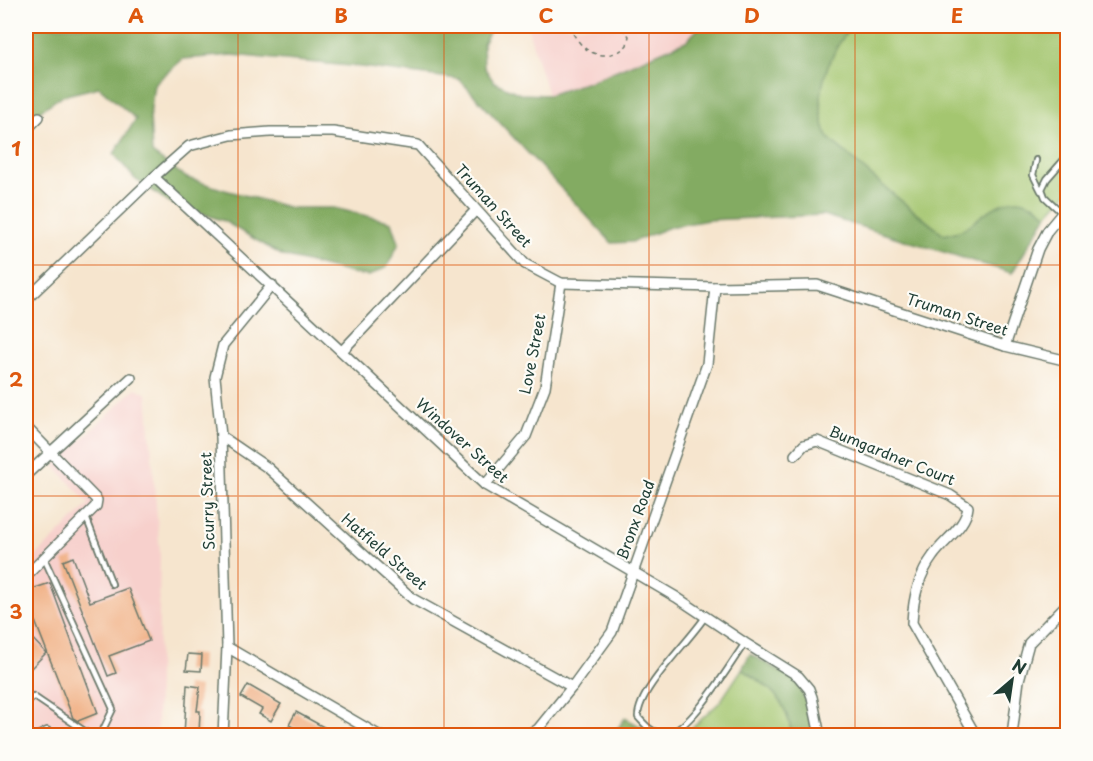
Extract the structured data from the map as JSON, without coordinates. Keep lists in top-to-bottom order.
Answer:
{
  "streets": {
    "street": [
      "Truman Street",
      "Love Street",
      "Windover Street",
      "Bumgardner Court",
      "Scurry Street",
      "Bronx Road",
      "Hatfield Street"
    ]
  },
  "crossings": [
    ["Truman Street", "Love Street"],
    ["Truman Street", "Windover Street"],
    ["Truman Street", "Bronx Road"],
    ["Love Street", "Windover Street"],
    ["Windover Street", "Scurry Street"],
    ["Windover Street", "Bronx Road"],
    ["Scurry Street", "Hatfield Street"],
    ["Bronx Road", "Hatfield Street"]
  ],
  "north": "top right",
  "grid": {
    "columns": [
      "A",
      "B",
      "C",
      "D",
      "E"
    ],
    "rows": ["1", "2", "3"]
  }
}
